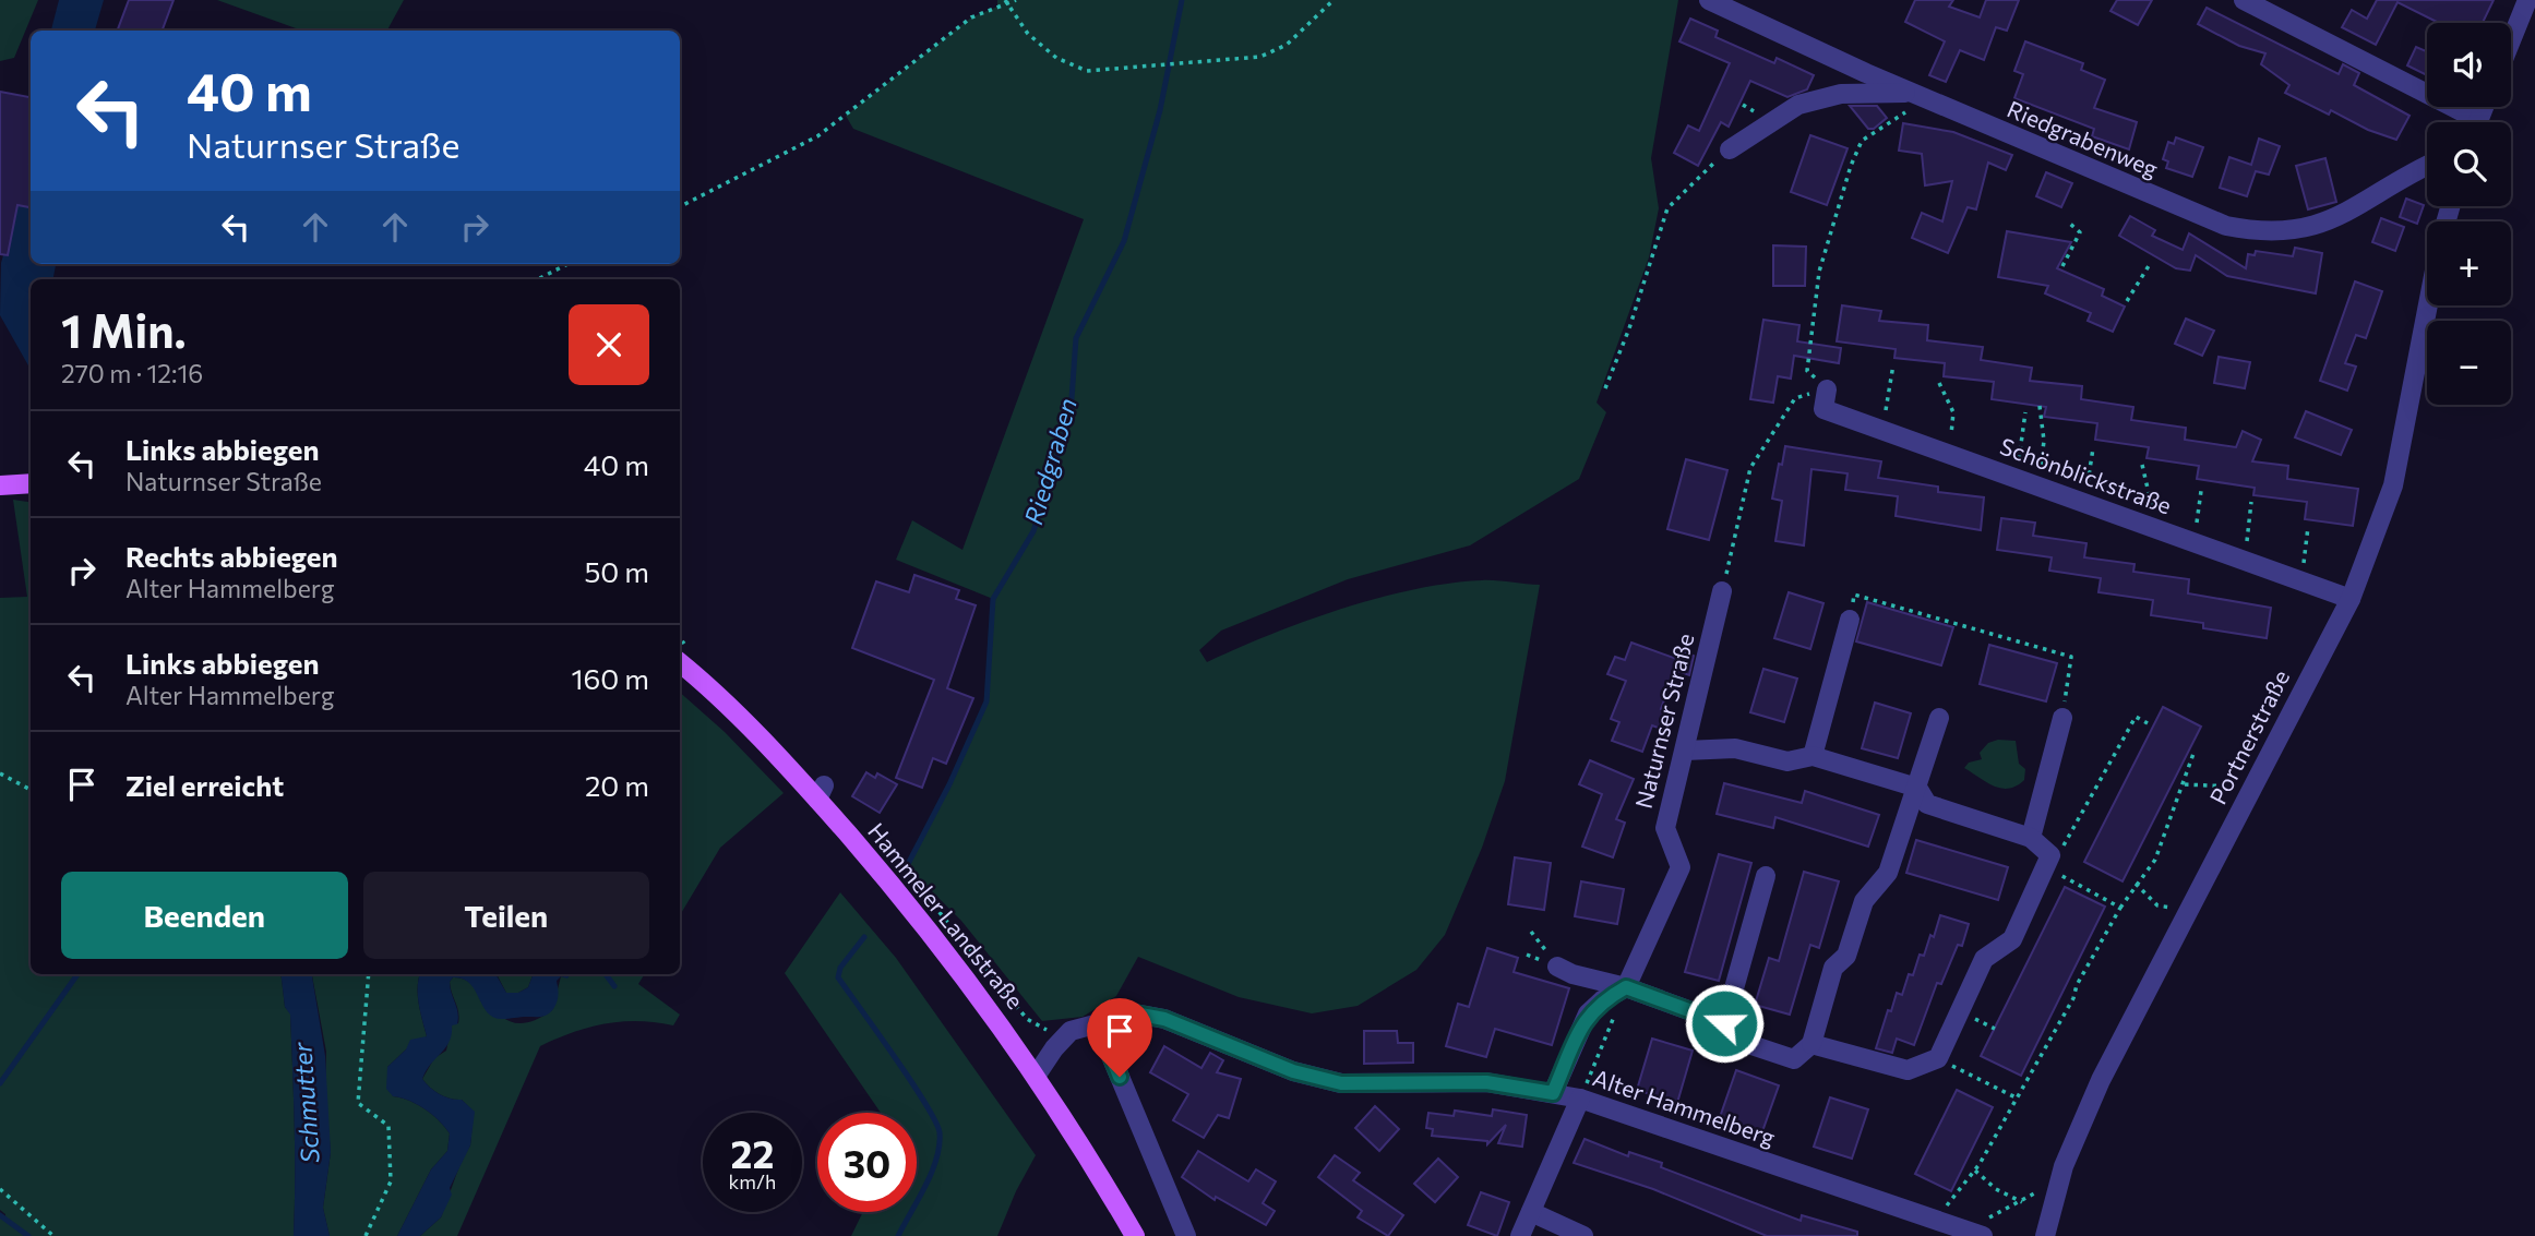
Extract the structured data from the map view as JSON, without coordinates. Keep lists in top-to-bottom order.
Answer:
{
  "streets": {
    "main road": ["Hammeler Landstraße"],
    "street": [
      "Riedgrabenweg",
      "Schönblickstraße",
      "Naturnser Straße",
      "Portnerstraße",
      "Alter Hammelberg"
    ]
  },
  "crossings": [
    ["Schönblickstraße", "Portnerstraße"],
    ["Hammeler Landstraße", "Alter Hammelberg"]
  ],
  "water": ["Riedgraben", "Schmutter"],
  "page": {
    "map_buttons": ["+", "−"],
    "turn": ["40 m", "Naturnser Straße"],
    "heading": ["1 Min.", "270 m · 12:16"],
    "list": [
      {
        "name": "Links abbiegen",
        "note": "Naturnser Straße",
        "value": "40 m"
      },
      {
        "name": "Rechts abbiegen",
        "note": "Alter Hammelberg",
        "value": "50 m"
      },
      {
        "name": "Links abbiegen",
        "note": "Alter Hammelberg",
        "value": "160 m"
      },
      {
        "name": "Ziel erreicht",
        "value": "20 m"
      }
    ],
    "buttons": ["Beenden", "Teilen"],
    "speed": "22 km/h",
    "limit": "30"
  }
}
